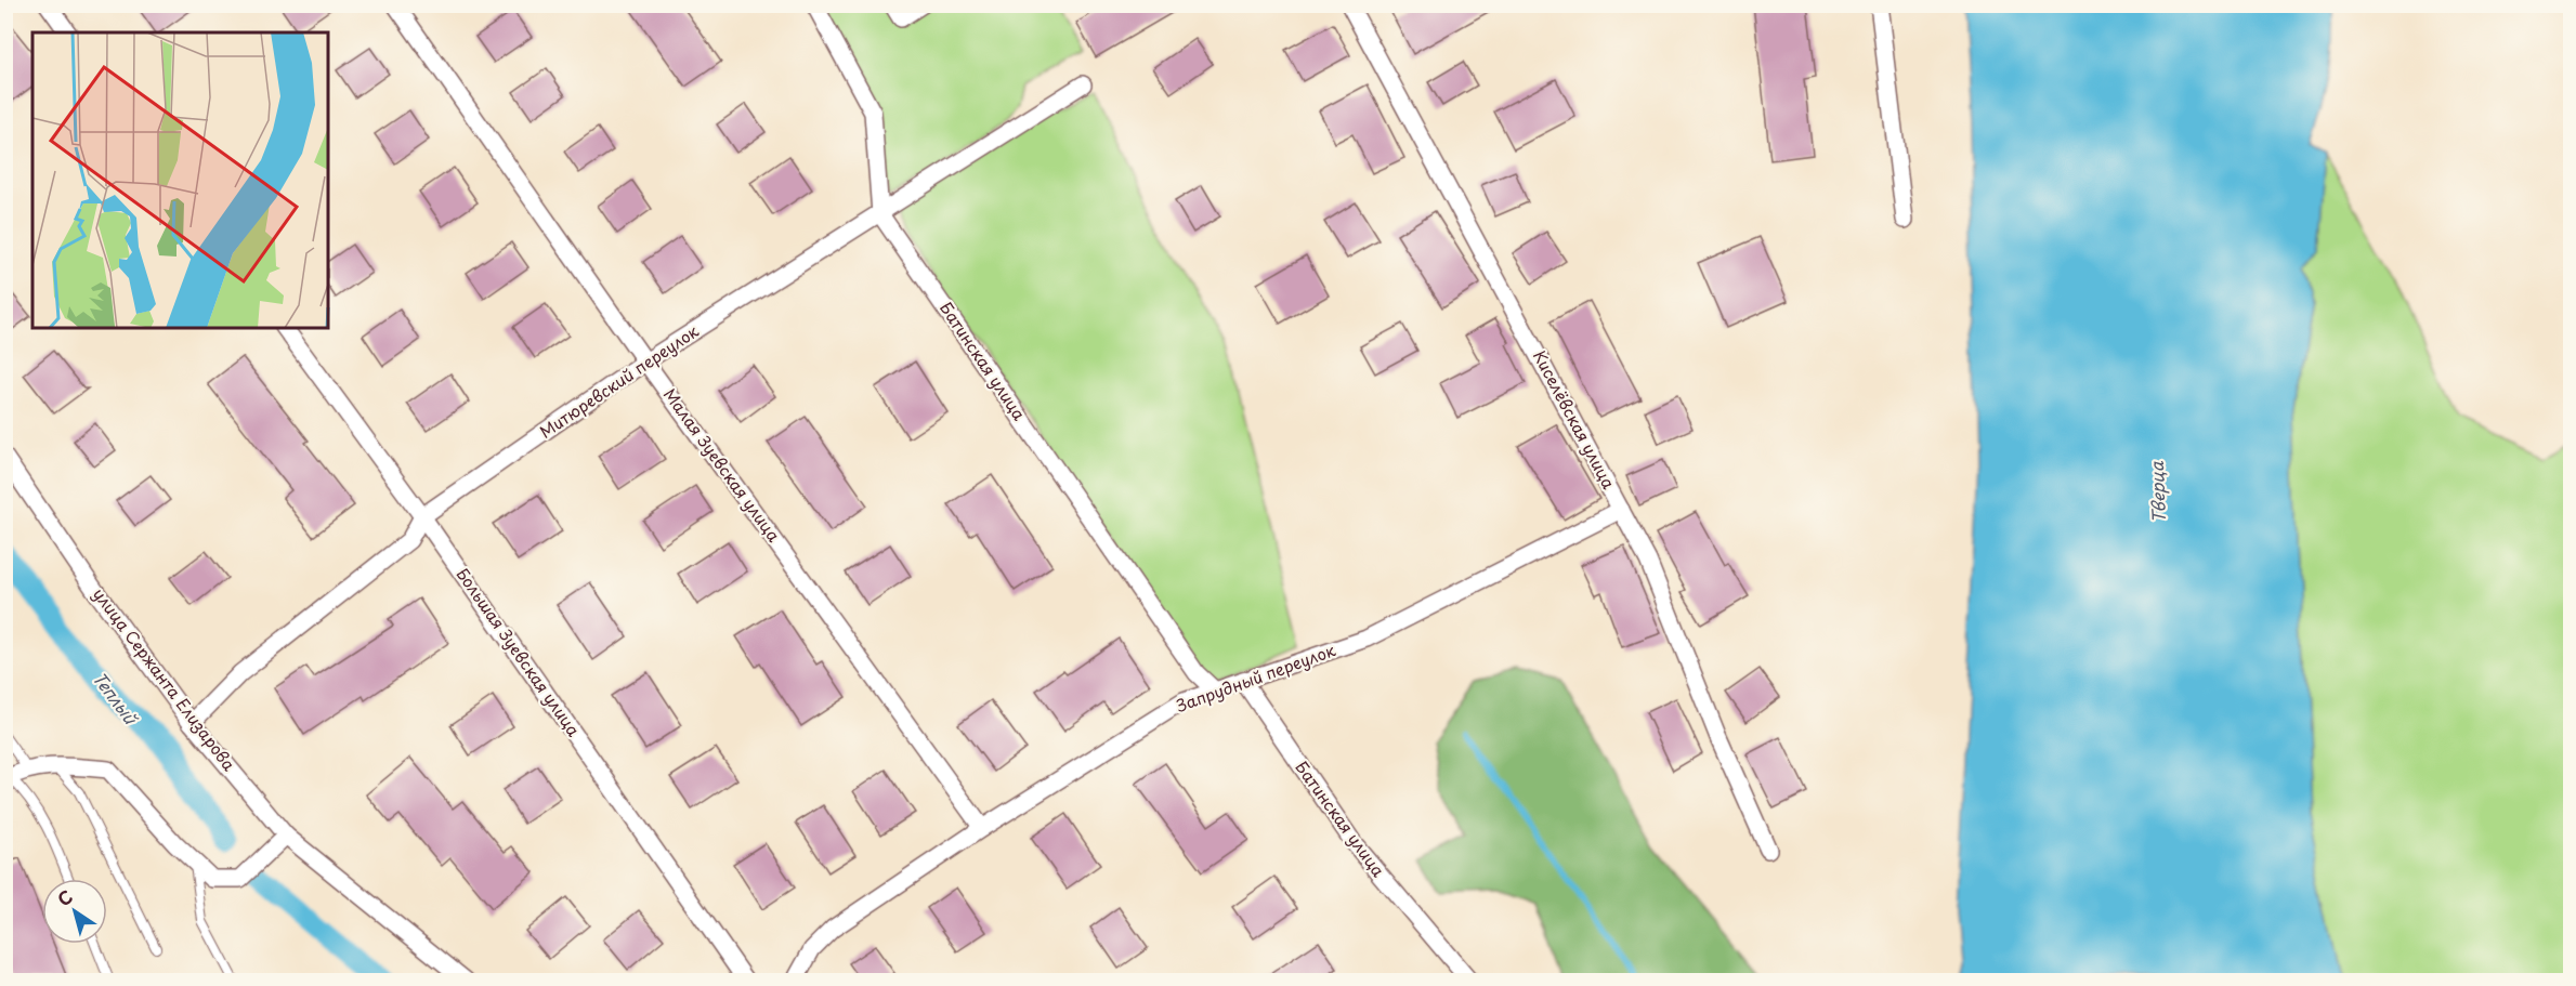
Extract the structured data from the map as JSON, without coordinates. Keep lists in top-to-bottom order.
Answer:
{
  "streets": {
    "street": [
      "Батинская улица",
      "Митюревский переулок",
      "Киселёвская улица",
      "Малая Зуевская улица",
      "Большая Зуевская улица",
      "Запрудный переулок",
      "улица Сержанта Елизарова"
    ]
  },
  "crossings": [
    ["Батинская улица", "Митюревский переулок"],
    ["Батинская улица", "Запрудный переулок"],
    ["Митюревский переулок", "Малая Зуевская улица"],
    ["Митюревский переулок", "Большая Зуевская улица"],
    ["Митюревский переулок", "улица Сержанта Елизарова"],
    ["Киселёвская улица", "Запрудный переулок"],
    ["Малая Зуевская улица", "Запрудный переулок"]
  ],
  "water": ["Тверца", "Теплый"],
  "north": "top left"
}
